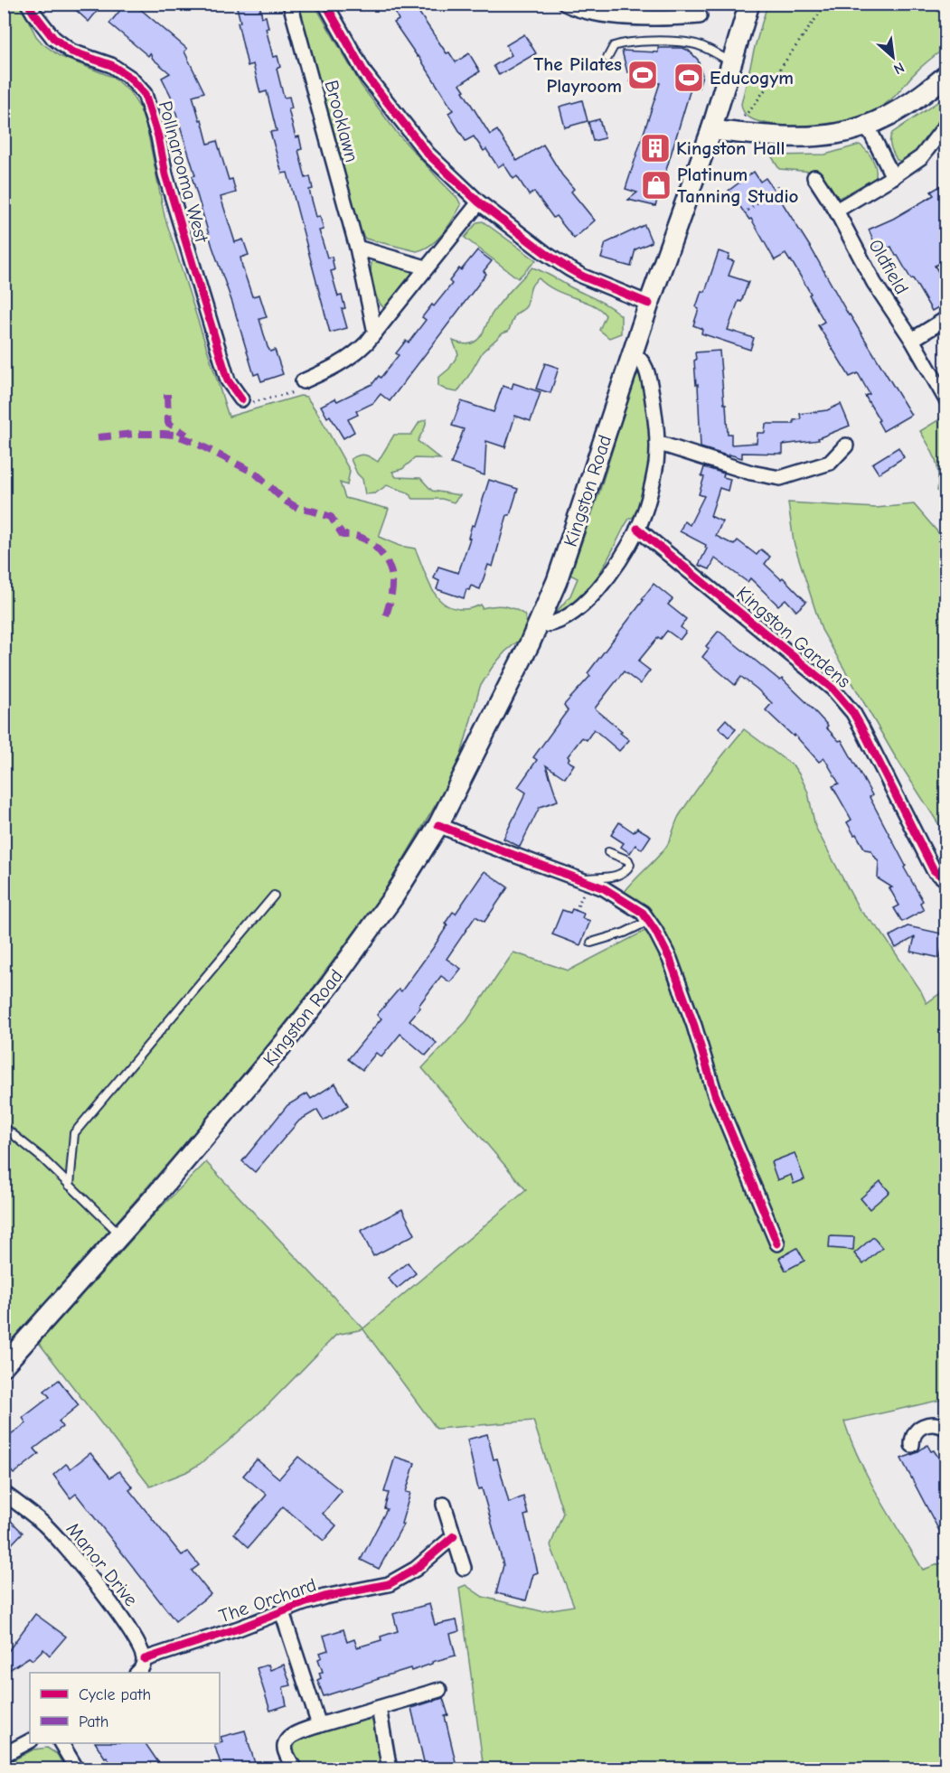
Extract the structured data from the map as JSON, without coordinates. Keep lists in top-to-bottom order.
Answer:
{
  "streets": {
    "main road": ["Kingston Road"],
    "street": [
      "Brooklawn",
      "Pollnarooma West",
      "Oldfield",
      "Kingston Gardens",
      "Manor Drive",
      "The Orchard"
    ]
  },
  "crossings": [
    ["Manor Drive", "The Orchard"]
  ],
  "places": {
    "sports": ["The Pilates Playroom", "Educogym"],
    "building": ["Kingston Hall"],
    "shop": ["Platinum Tanning Studio"]
  },
  "legend": ["Cycle path", "Path"],
  "north": "bottom right"
}
